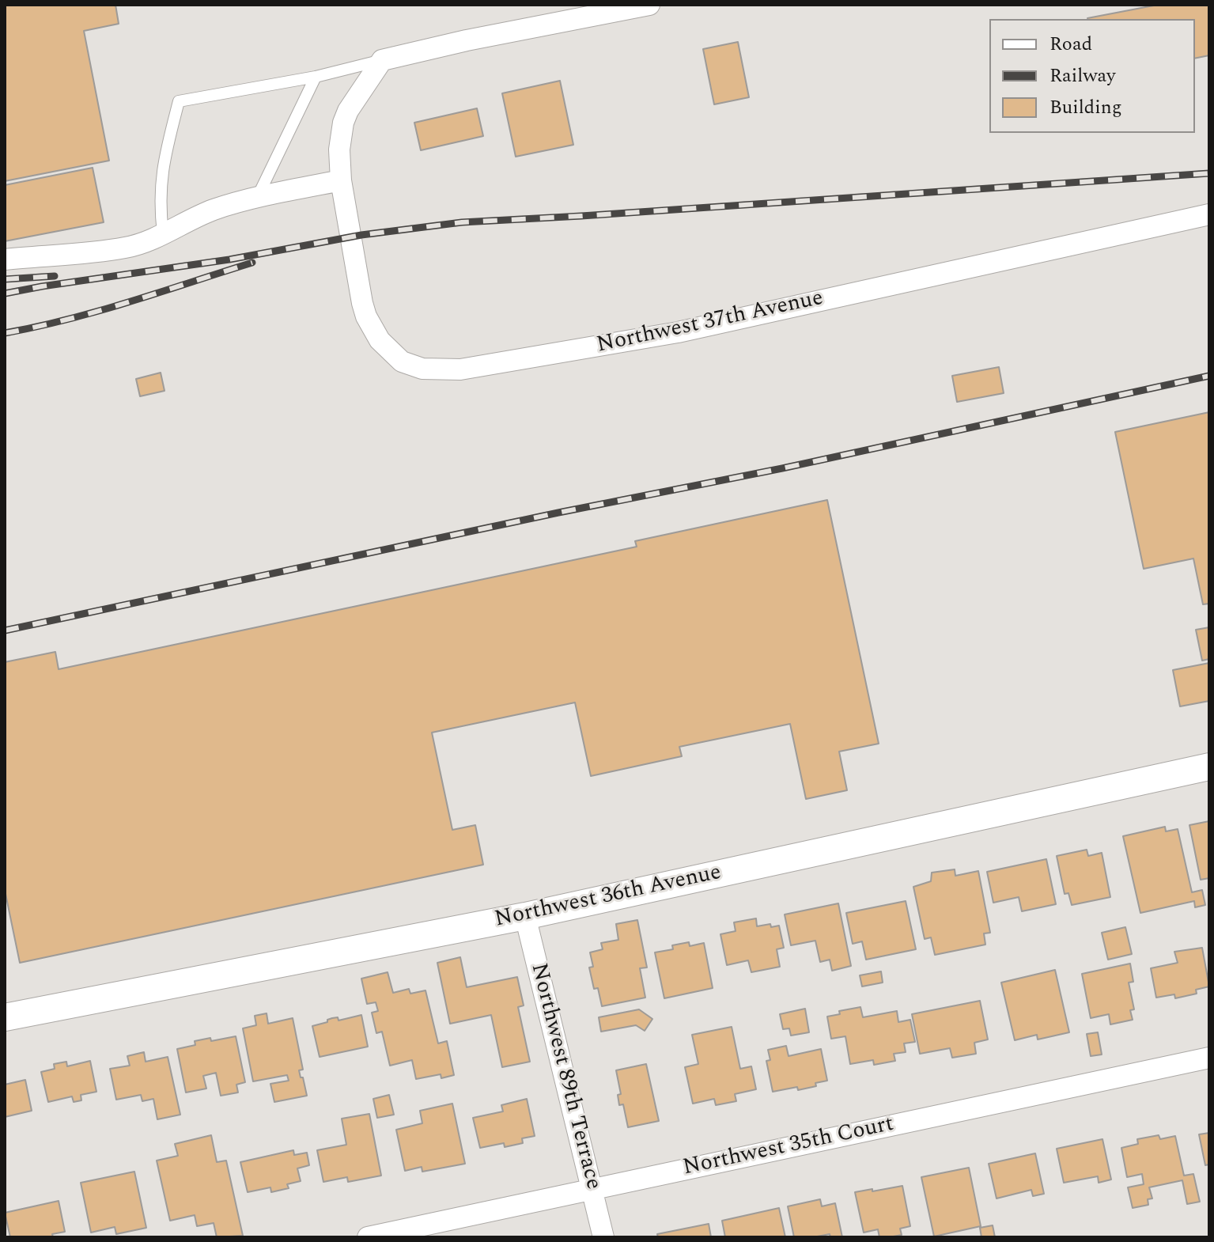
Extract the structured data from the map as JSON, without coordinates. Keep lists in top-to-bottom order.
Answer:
{
  "streets": {
    "street": [
      "Northwest 37th Avenue",
      "Northwest 36th Avenue",
      "Northwest 89th Terrace",
      "Northwest 35th Court"
    ]
  },
  "crossings": [
    ["Northwest 36th Avenue", "Northwest 89th Terrace"],
    ["Northwest 89th Terrace", "Northwest 35th Court"]
  ],
  "legend": ["Road", "Railway", "Building"]
}
